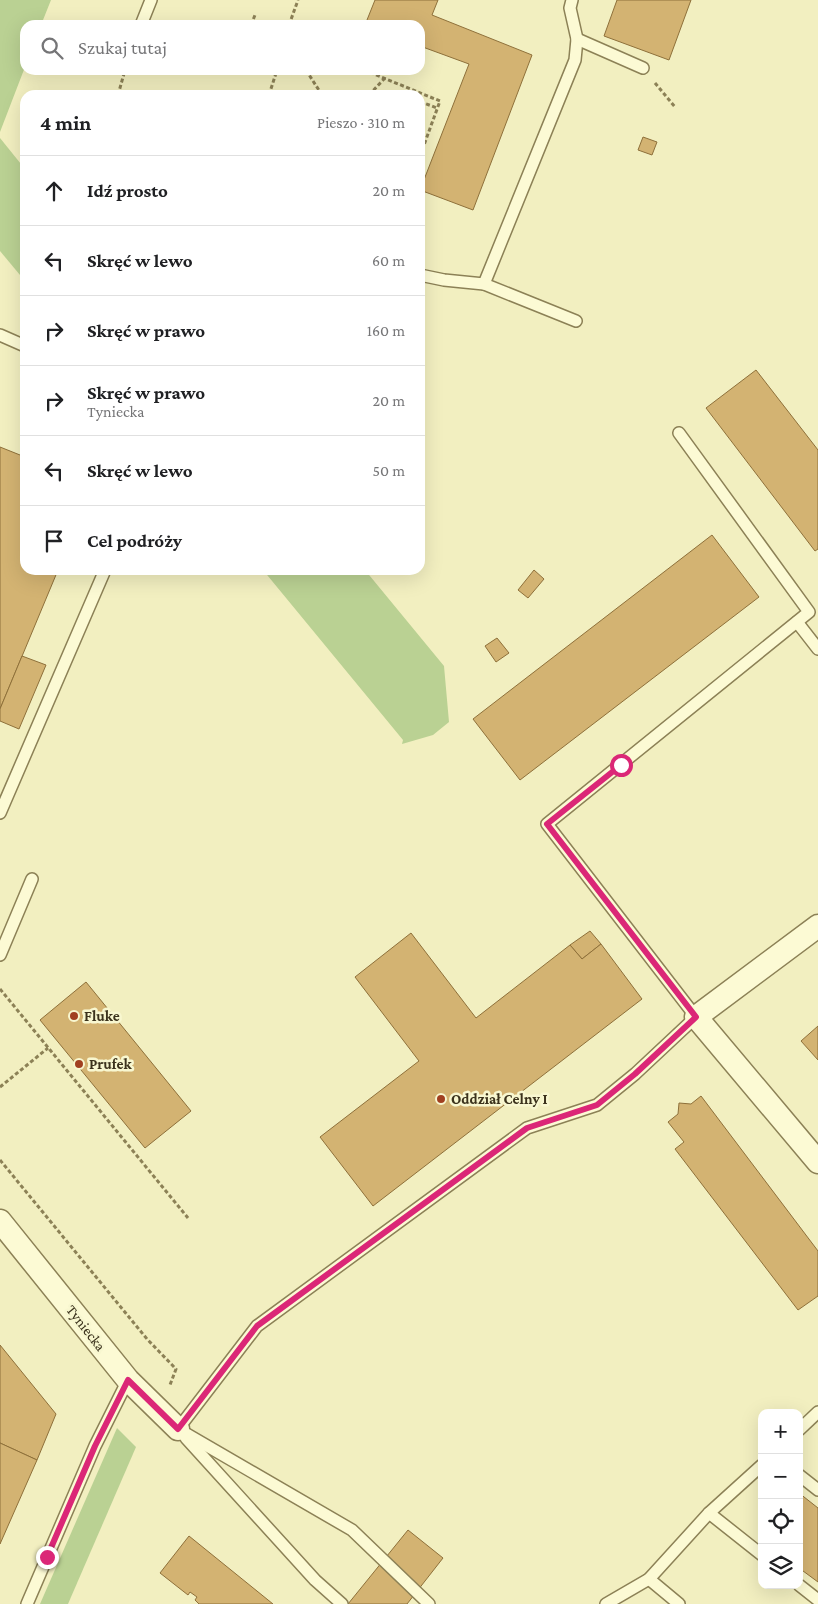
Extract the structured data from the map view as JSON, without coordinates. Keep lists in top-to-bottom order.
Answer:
{
  "streets": {
    "street": ["Tyniecka"]
  },
  "places": ["Fluke", "Prufek", "Oddział Celny I"],
  "page": {
    "search": "Szukaj tutaj",
    "heading": ["4 min", "Pieszo · 310 m"],
    "list": [
      ["Idź prosto", "20 m"],
      ["Skręć w lewo", "60 m"],
      ["Skręć w prawo", "160 m"],
      ["Skręć w prawo", "Tyniecka", "20 m"],
      ["Skręć w lewo", "50 m"],
      "Cel podróży"
    ],
    "map_buttons": ["+", "−"]
  }
}
